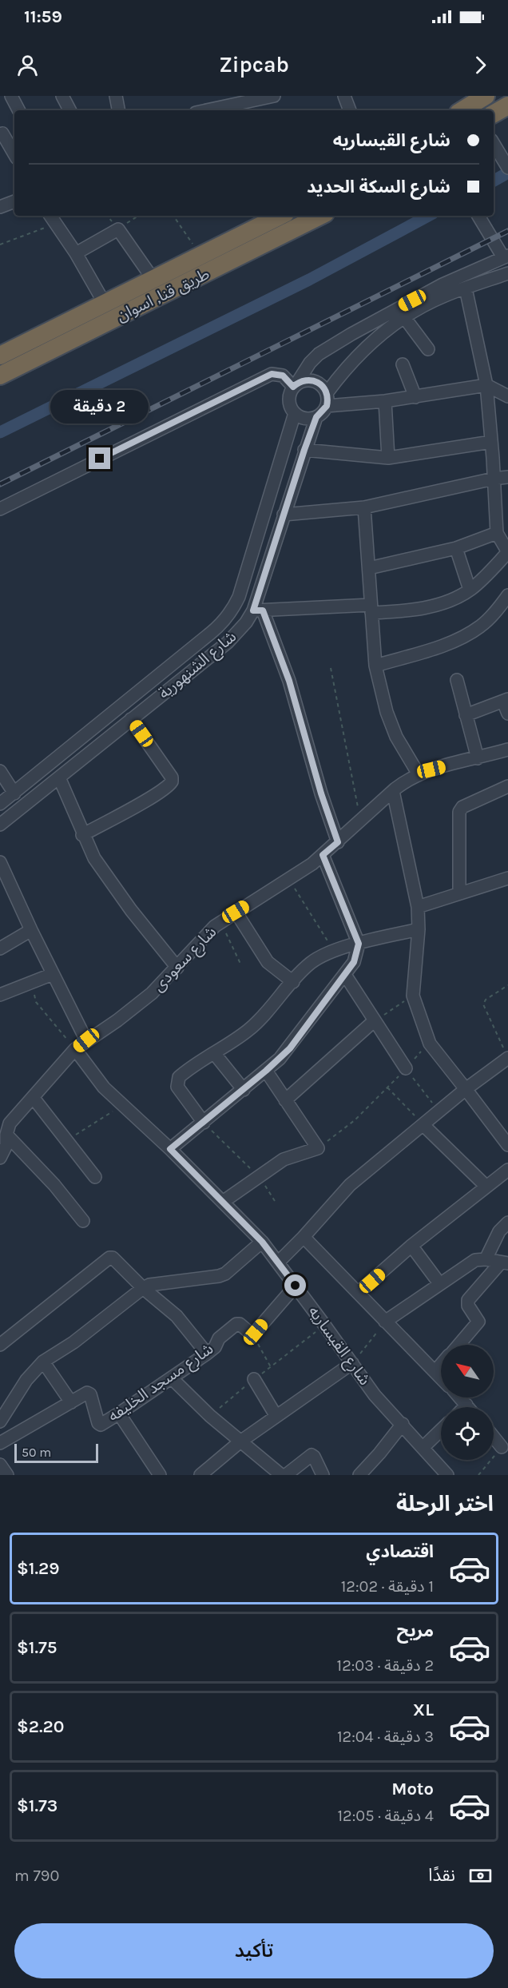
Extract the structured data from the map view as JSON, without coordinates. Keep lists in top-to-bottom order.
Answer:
{
  "streets": {
    "highway": ["طريق قنا, اسوان"],
    "street": [
      "شارع الشنهورية",
      "شارع سعودى",
      "شارع القيساريه",
      "شارع مسجد الخليفه"
    ]
  },
  "crossings": [
    ["شارع سعودى", "شارع القيساريه"]
  ],
  "scale_bar": "50 m",
  "north": "top left",
  "page": {
    "status": "11:59",
    "header": "Zipcab",
    "banner": ["شارع القيساريه", "شارع السكة الحديد"],
    "bubble": "2 دقيقة",
    "scale": "50 m",
    "heading": "اختر الرحلة",
    "list": [
      {
        "name": "اقتصادي",
        "note": "1 دقيقة · 12:02",
        "value": "$1.29"
      },
      {
        "name": "مريح",
        "note": "2 دقيقة · 12:03",
        "value": "$1.75"
      },
      {
        "name": "XL",
        "note": "3 دقيقة · 12:04",
        "value": "$2.20"
      },
      {
        "name": "Moto",
        "note": "4 دقيقة · 12:05",
        "value": "$1.73"
      }
    ],
    "pay": ["نقدًا", "790 m"],
    "buttons": "تأكيد"
  }
}
